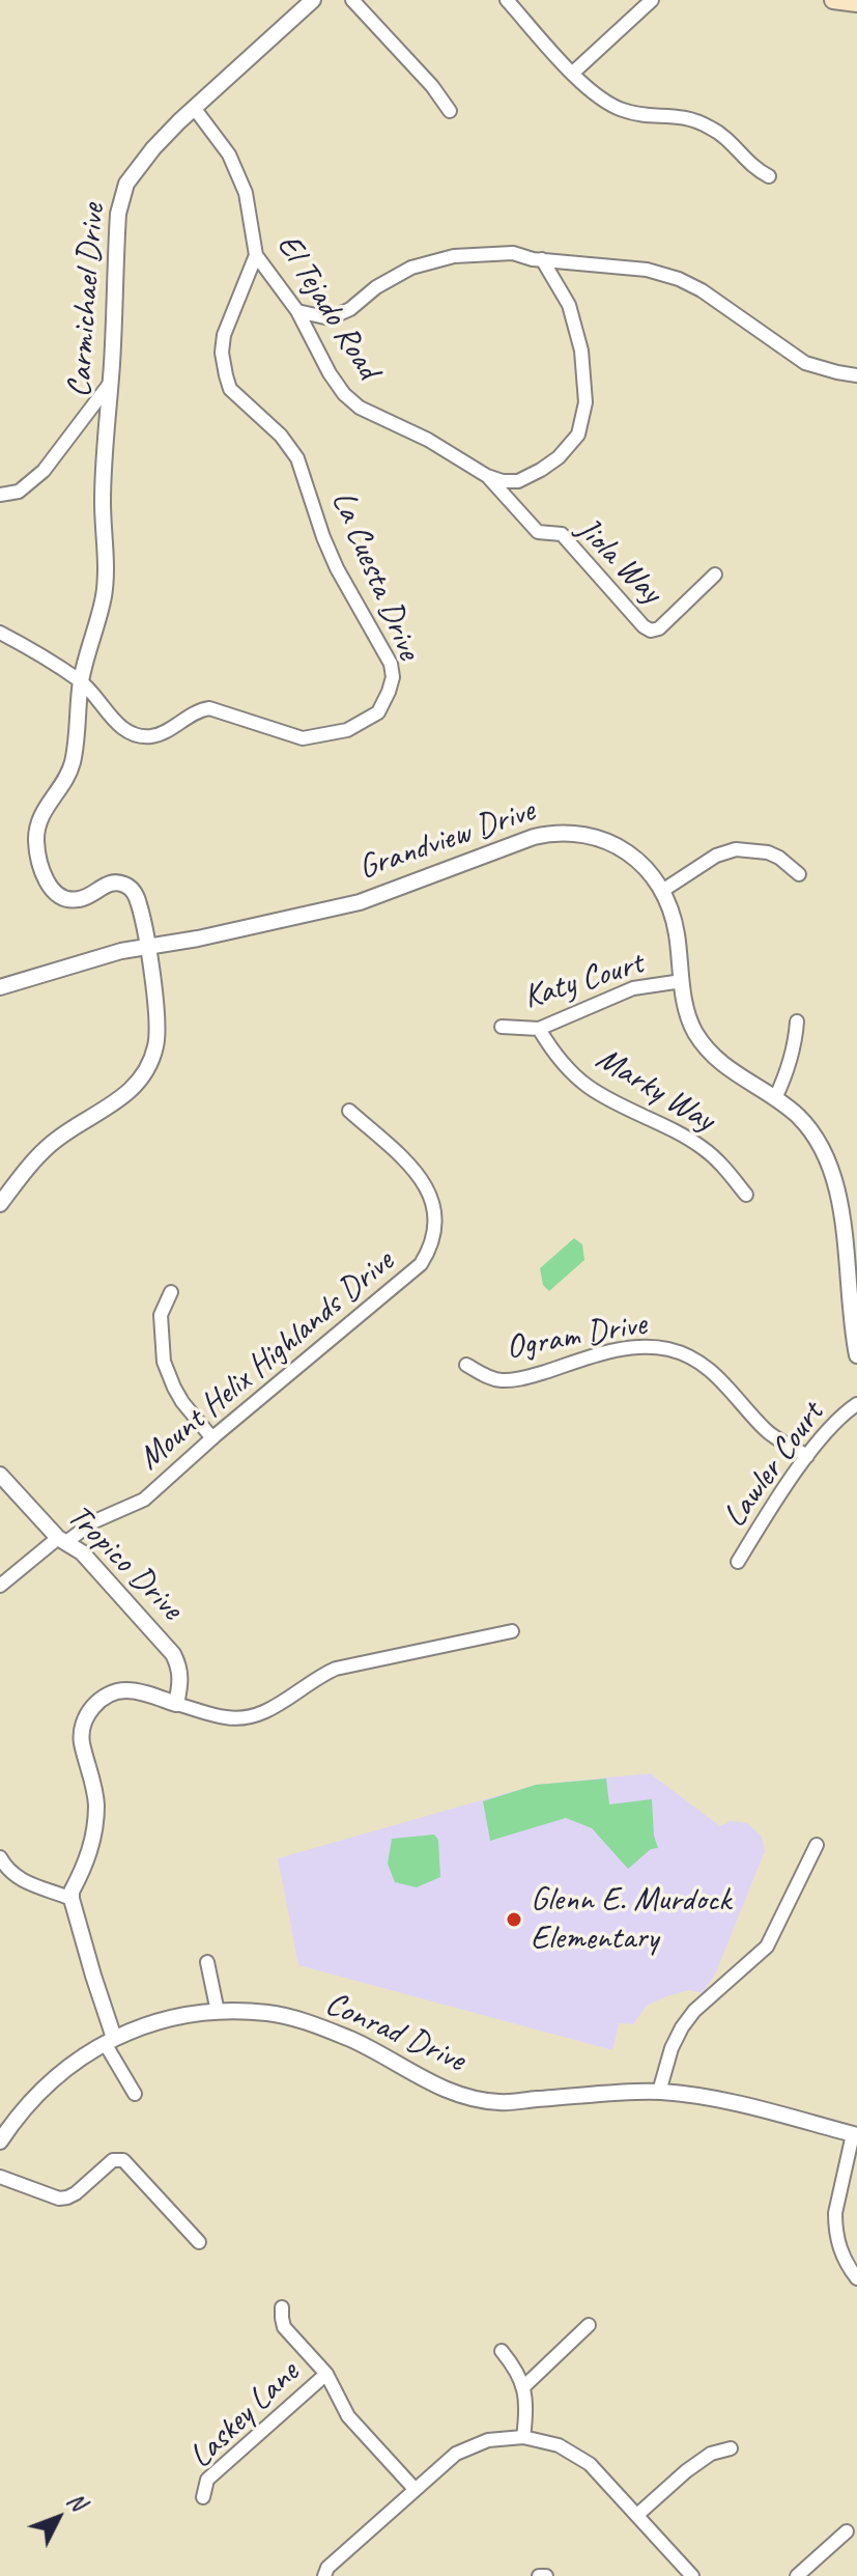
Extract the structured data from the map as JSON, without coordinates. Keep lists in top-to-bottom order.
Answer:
{
  "streets": {
    "street": [
      "Carmichael Drive",
      "El Tejado Road",
      "Jiola Way",
      "La Cuesta Drive",
      "Grandview Drive",
      "Katy Court",
      "Marky Way",
      "Ogram Drive",
      "Mount Helix Highlands Drive",
      "Lawler Court",
      "Tropico Drive",
      "Conrad Drive",
      "Laskey Lane"
    ]
  },
  "crossings": [
    ["Carmichael Drive", "El Tejado Road"],
    ["Carmichael Drive", "La Cuesta Drive"],
    ["Carmichael Drive", "Grandview Drive"],
    ["El Tejado Road", "Jiola Way"],
    ["El Tejado Road", "La Cuesta Drive"],
    ["Grandview Drive", "Katy Court"],
    ["Katy Court", "Marky Way"],
    ["Ogram Drive", "Lawler Court"],
    ["Mount Helix Highlands Drive", "Tropico Drive"]
  ],
  "places": ["Glenn E. Murdock Elementary"],
  "north": "top right"
}
